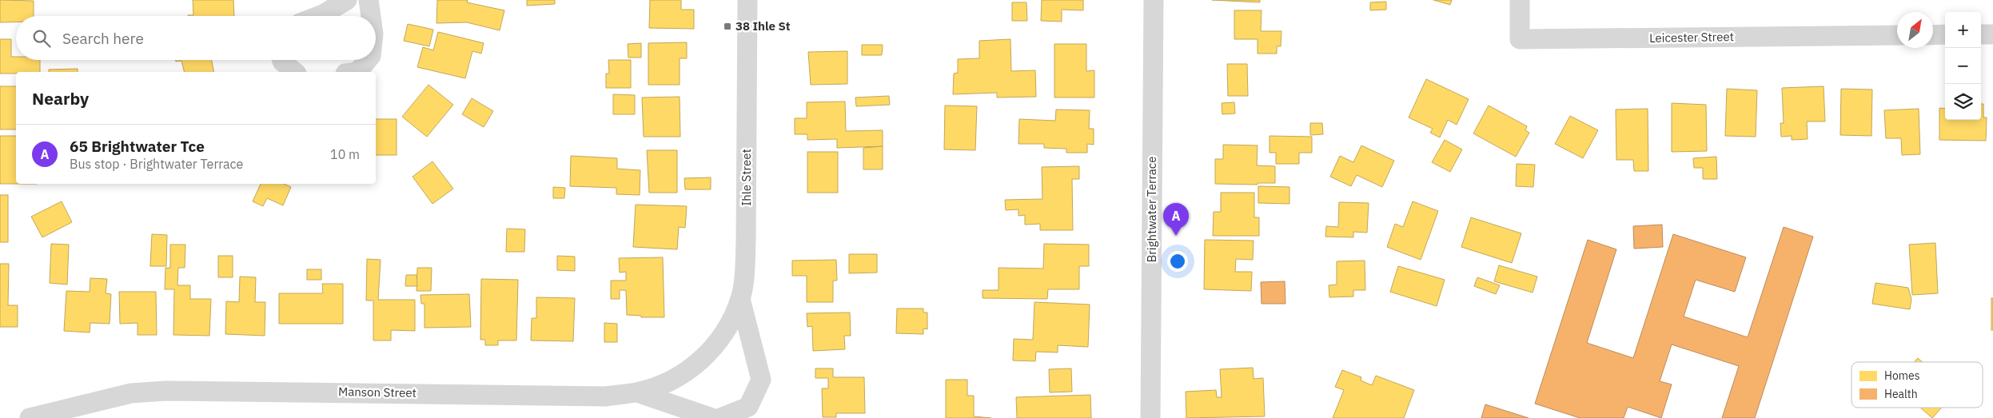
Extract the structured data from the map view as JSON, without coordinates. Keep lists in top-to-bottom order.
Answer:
{
  "streets": {
    "street": [
      "Leicester Street",
      "Ihle Street",
      "Brightwater Terrace",
      "Manson Street"
    ]
  },
  "crossings": [
    ["Ihle Street", "Manson Street"]
  ],
  "places": {
    "transit": ["38 Ihle St"]
  },
  "legend": ["Homes", "Health"],
  "north": "top right",
  "page": {
    "map_buttons": ["+", "−"],
    "search": "Search here",
    "heading": "Nearby",
    "list": [
      {
        "mark": "A",
        "name": "65 Brightwater Tce",
        "note": "Bus stop · Brightwater Terrace",
        "value": "10 m"
      }
    ],
    "pins": "A"
  }
}
